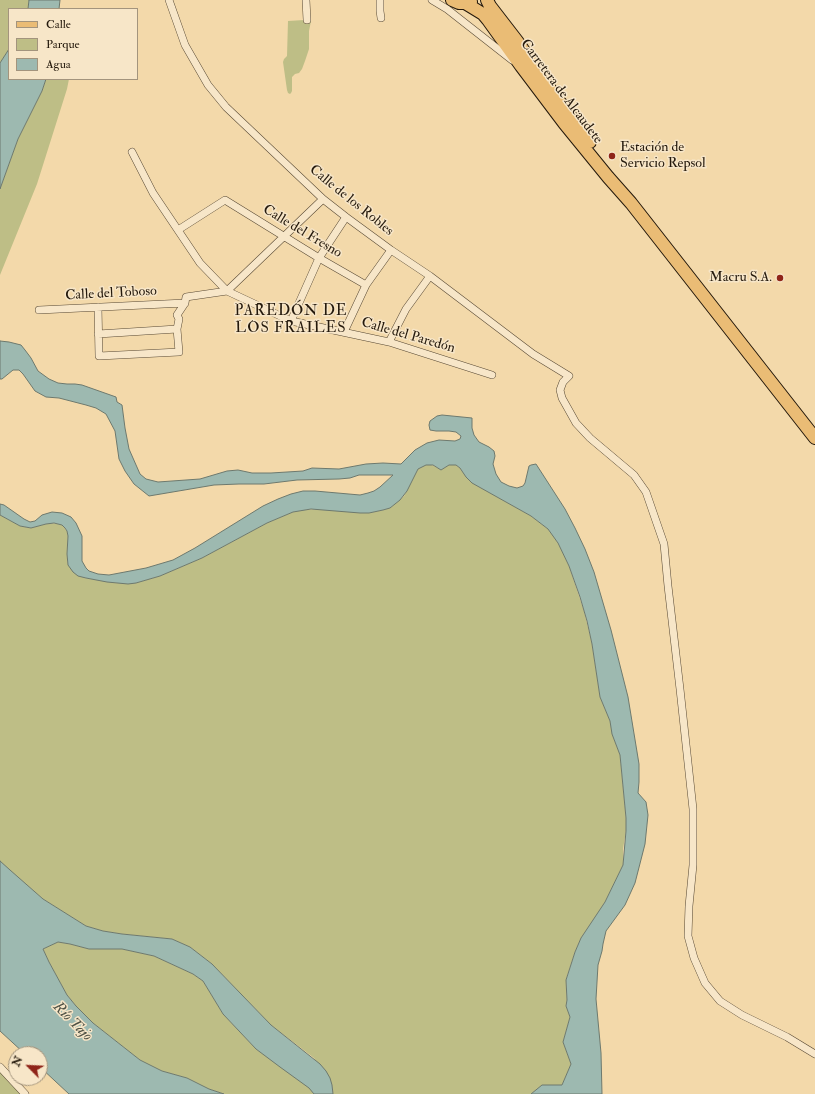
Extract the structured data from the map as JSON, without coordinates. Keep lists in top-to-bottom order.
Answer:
{
  "streets": {
    "main road": ["Carretera de Alcaudete"],
    "street": [
      "Calle de los Robles",
      "Calle del Fresno",
      "Calle del Toboso",
      "Calle del Paredón"
    ]
  },
  "crossings": [
    ["Calle del Fresno", "Calle del Paredón"]
  ],
  "districts": ["PAREDÓN DE LOS FRAILES"],
  "water": ["Río Tajo"],
  "places": ["Estación de Servicio Repsol", "Macru S.A."],
  "legend": ["Calle", "Parque", "Agua"],
  "north": "top left"
}
